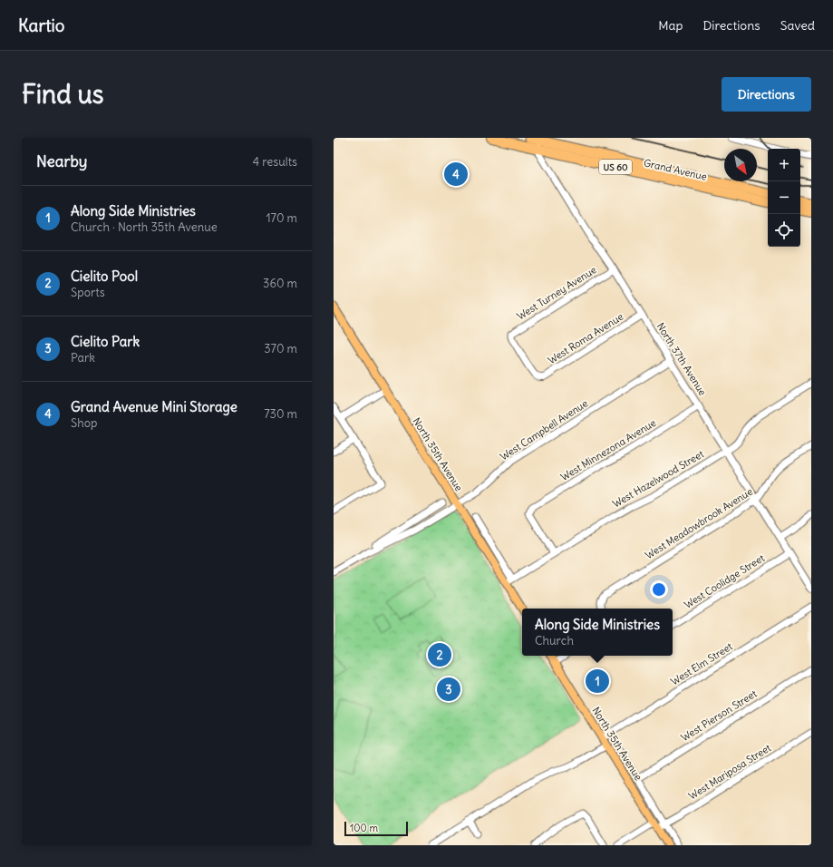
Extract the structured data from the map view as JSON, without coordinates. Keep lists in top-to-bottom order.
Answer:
{
  "streets": {
    "highway": ["US 60", "Grand Avenue"],
    "main road": ["North 35th Avenue"],
    "street": [
      "West Turney Avenue",
      "West Roma Avenue",
      "North 37th Avenue",
      "West Campbell Avenue",
      "West Minnezona Avenue",
      "West Hazelwood Street",
      "West Meadowbrook Avenue",
      "West Coolidge Street",
      "West Elm Street",
      "West Pierson Street",
      "West Mariposa Street"
    ]
  },
  "crossings": [
    ["Grand Avenue", "North 37th Avenue"],
    ["West Turney Avenue", "West Roma Avenue"],
    ["West Turney Avenue", "North 37th Avenue"],
    ["West Roma Avenue", "North 37th Avenue"],
    ["North 37th Avenue", "West Campbell Avenue"],
    ["North 37th Avenue", "West Minnezona Avenue"],
    ["North 37th Avenue", "West Hazelwood Street"],
    ["North 37th Avenue", "West Meadowbrook Avenue"],
    ["North 37th Avenue", "West Coolidge Street"],
    ["West Campbell Avenue", "North 35th Avenue"],
    ["West Minnezona Avenue", "West Hazelwood Street"],
    ["North 35th Avenue", "West Hazelwood Street"],
    ["North 35th Avenue", "West Elm Street"],
    ["North 35th Avenue", "West Pierson Street"],
    ["North 35th Avenue", "West Mariposa Street"]
  ],
  "scale_bar": "100 m",
  "north": "bottom right",
  "page": {
    "header": "Kartio",
    "nav": ["Map", "Directions", "Saved"],
    "buttons": "Directions",
    "title": "Find us",
    "heading": ["Nearby", "4 results"],
    "map_buttons": ["+", "−"],
    "pins": [
      "4",
      "2",
      "1",
      "3"
    ],
    "list": [
      {
        "mark": "1",
        "name": "Along Side Ministries",
        "note": "Church · North 35th Avenue",
        "value": "170 m"
      },
      {
        "mark": "2",
        "name": "Cielito Pool",
        "note": "Sports",
        "value": "360 m"
      },
      {
        "mark": "3",
        "name": "Cielito Park",
        "note": "Park",
        "value": "370 m"
      },
      {
        "mark": "4",
        "name": "Grand Avenue Mini Storage",
        "note": "Shop",
        "value": "730 m"
      }
    ],
    "popup": ["Along Side Ministries", "Church"],
    "scale": "100 m"
  }
}
